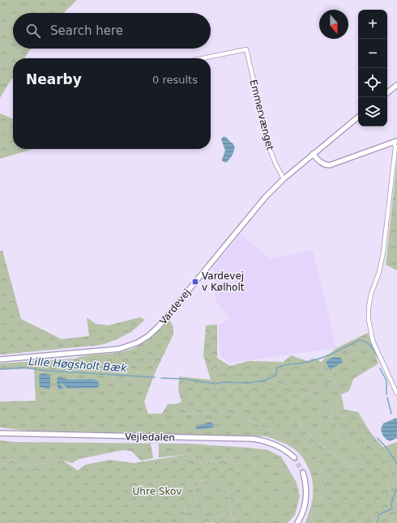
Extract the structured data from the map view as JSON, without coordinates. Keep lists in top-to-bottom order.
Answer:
{
  "streets": {
    "street": ["Emmervænget", "Vardevej", "Vejledalen"]
  },
  "crossings": [
    ["Emmervænget", "Vardevej"]
  ],
  "water": ["Lille Høgsholt Bæk"],
  "parks": ["Uhre Skov"],
  "places": {
    "transit": ["Vardevej v Kølholt"]
  },
  "north": "bottom",
  "page": {
    "map_buttons": ["+", "−"],
    "search": "Search here",
    "heading": ["Nearby", "0 results"]
  }
}
